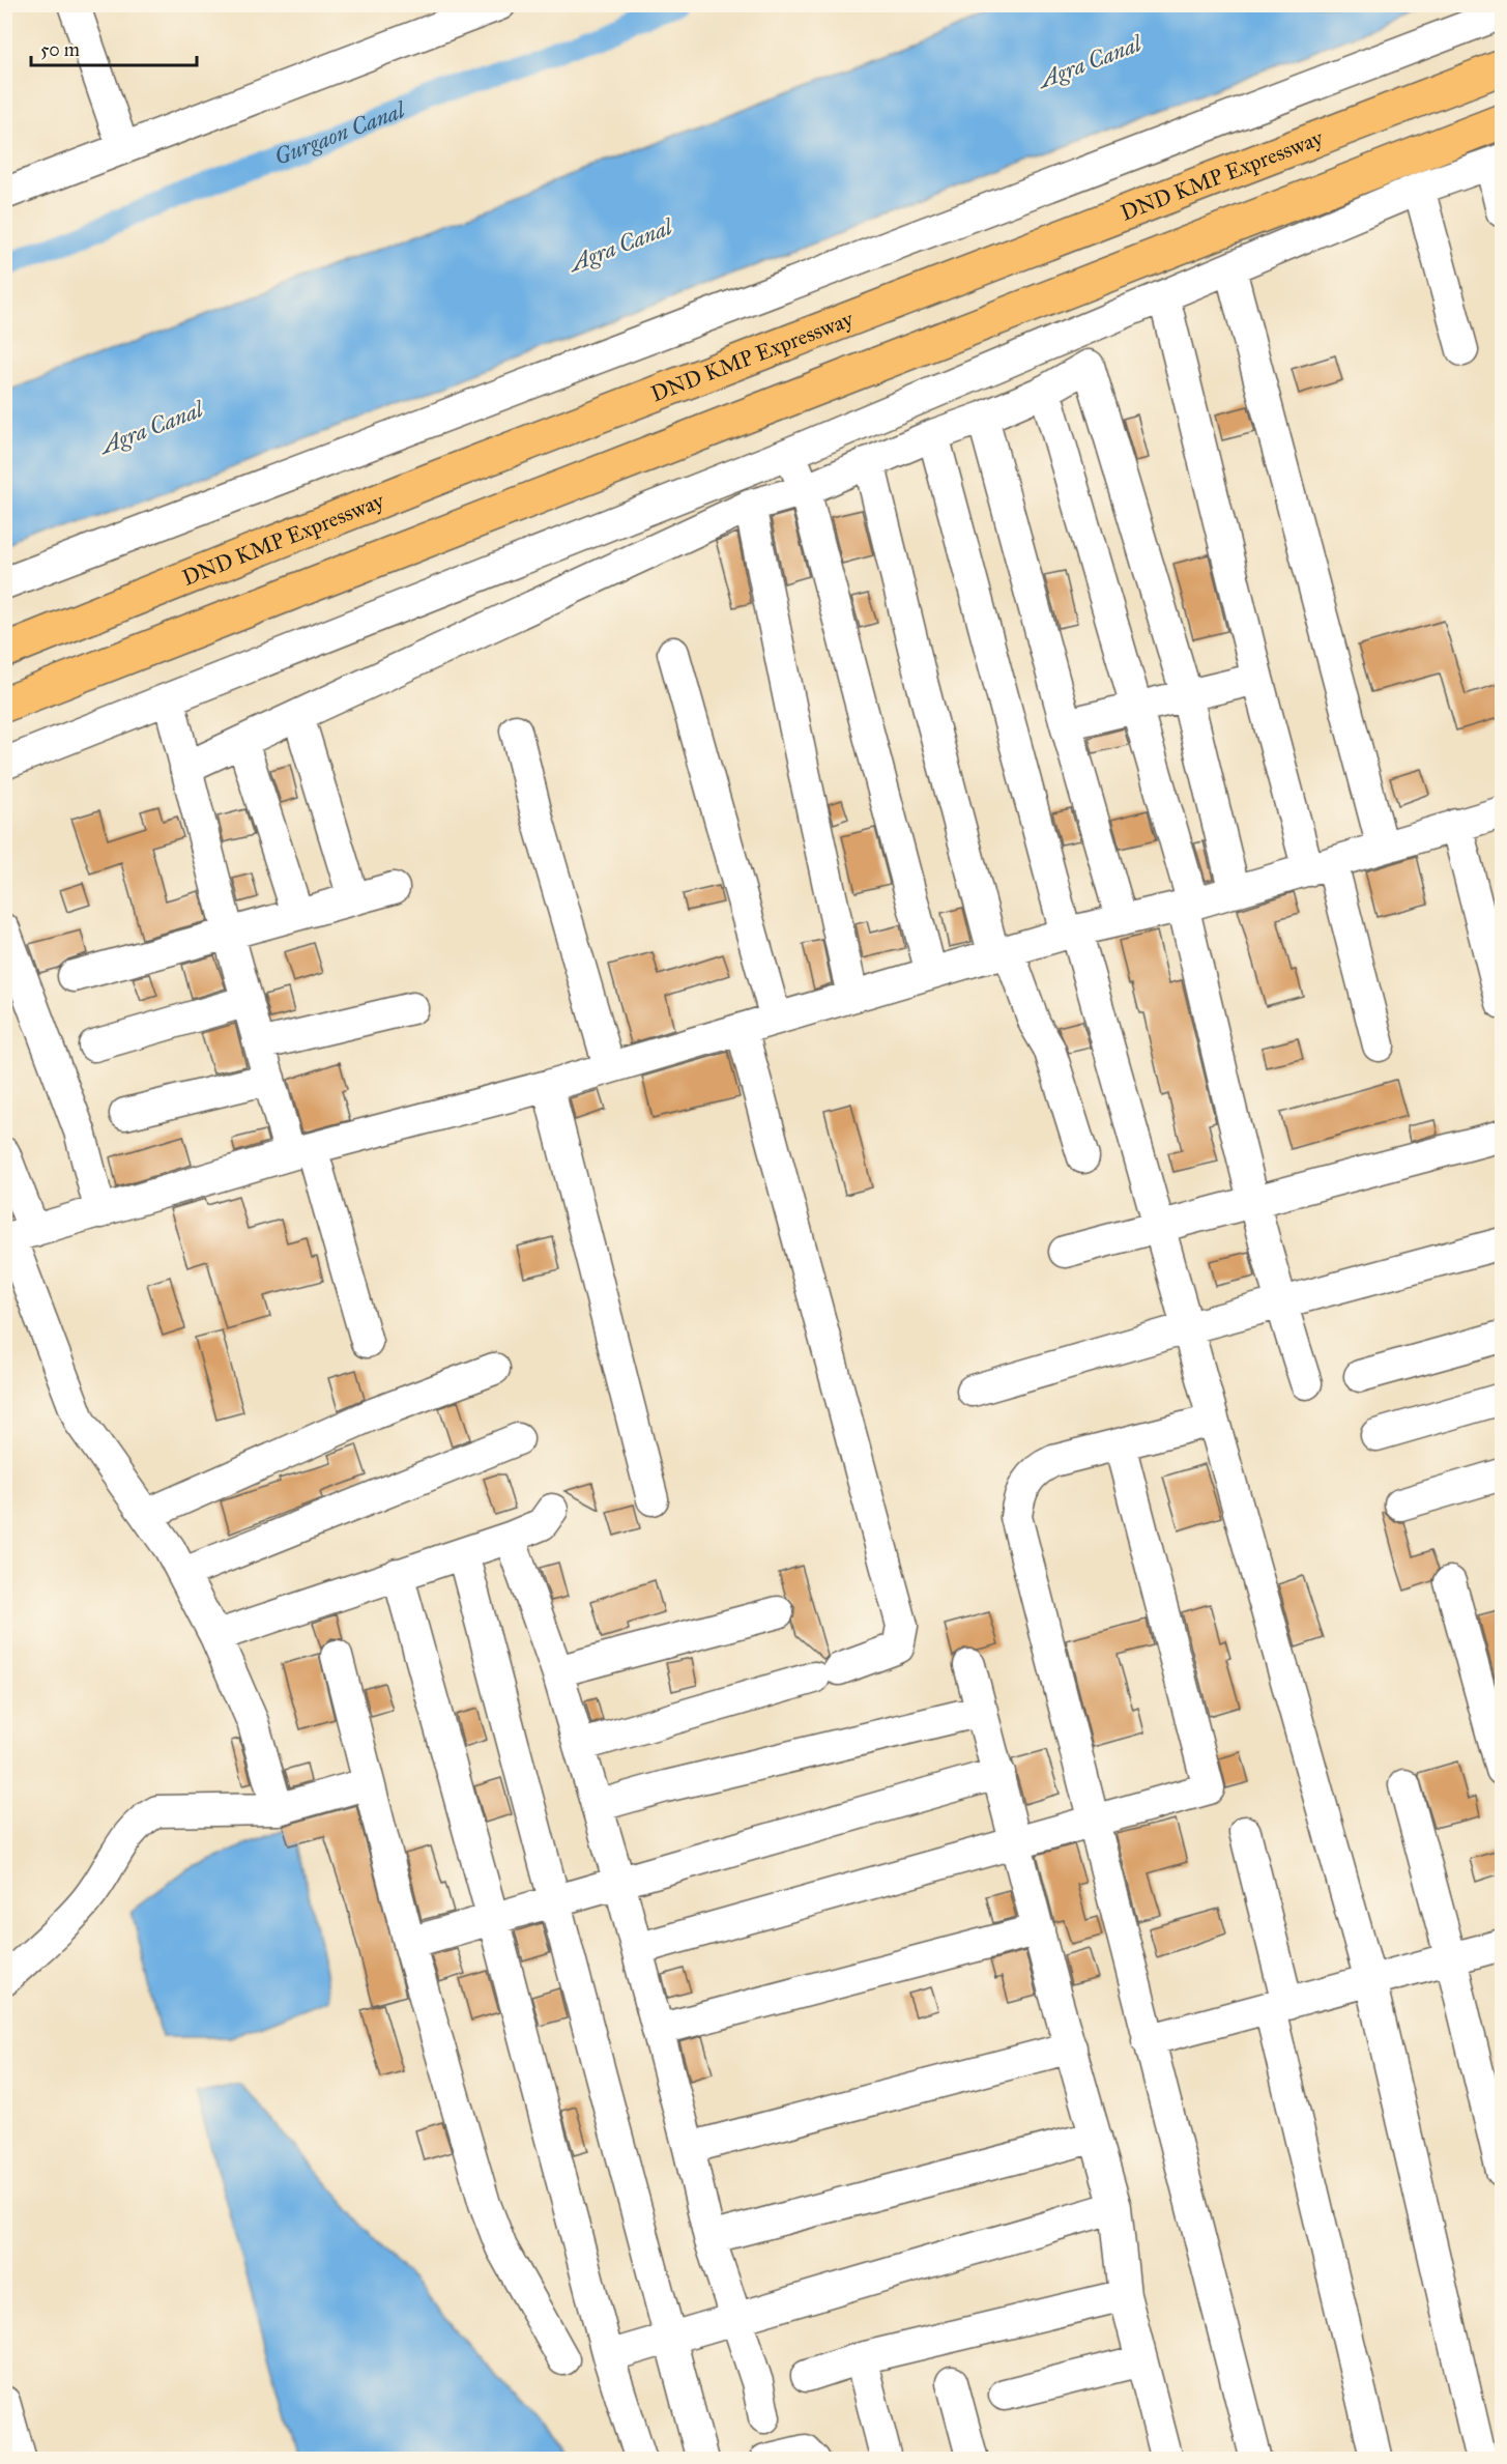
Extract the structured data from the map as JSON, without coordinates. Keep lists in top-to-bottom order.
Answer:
{
  "streets": {
    "highway": ["DND KMP Expressway"]
  },
  "water": ["Agra Canal", "Gurgaon Canal"],
  "scale_bar": "50 m"
}
